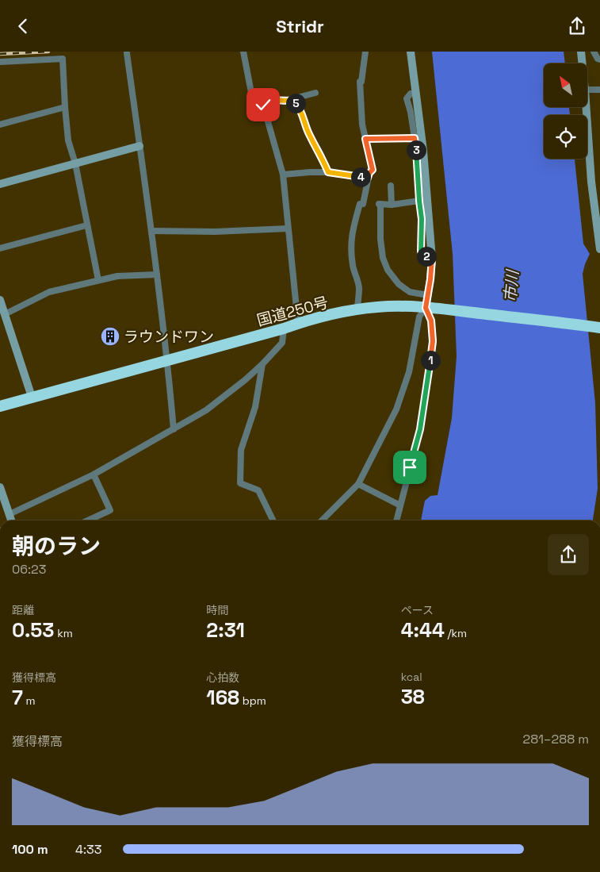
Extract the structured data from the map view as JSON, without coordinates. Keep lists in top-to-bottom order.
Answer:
{
  "streets": {
    "highway": ["国道250号"]
  },
  "water": ["市川"],
  "places": {
    "building": ["ラウンドワン"]
  },
  "north": "top left",
  "page": {
    "header": "Stridr",
    "pins": [
      "5",
      "3",
      "4",
      "2",
      "1"
    ],
    "heading": ["朝のラン", "06:23"],
    "stats": [
      ["距離", "0.53 km"],
      ["時間", "2:31"],
      ["ペース", "4:44 /km"],
      ["獲得標高", "7 m"],
      ["心拍数", "168 bpm"],
      ["kcal", "38"]
    ],
    "chart": ["獲得標高", "281–288 m"],
    "list": [
      {
        "name": "100 m",
        "note": "4:33"
      }
    ]
  }
}
